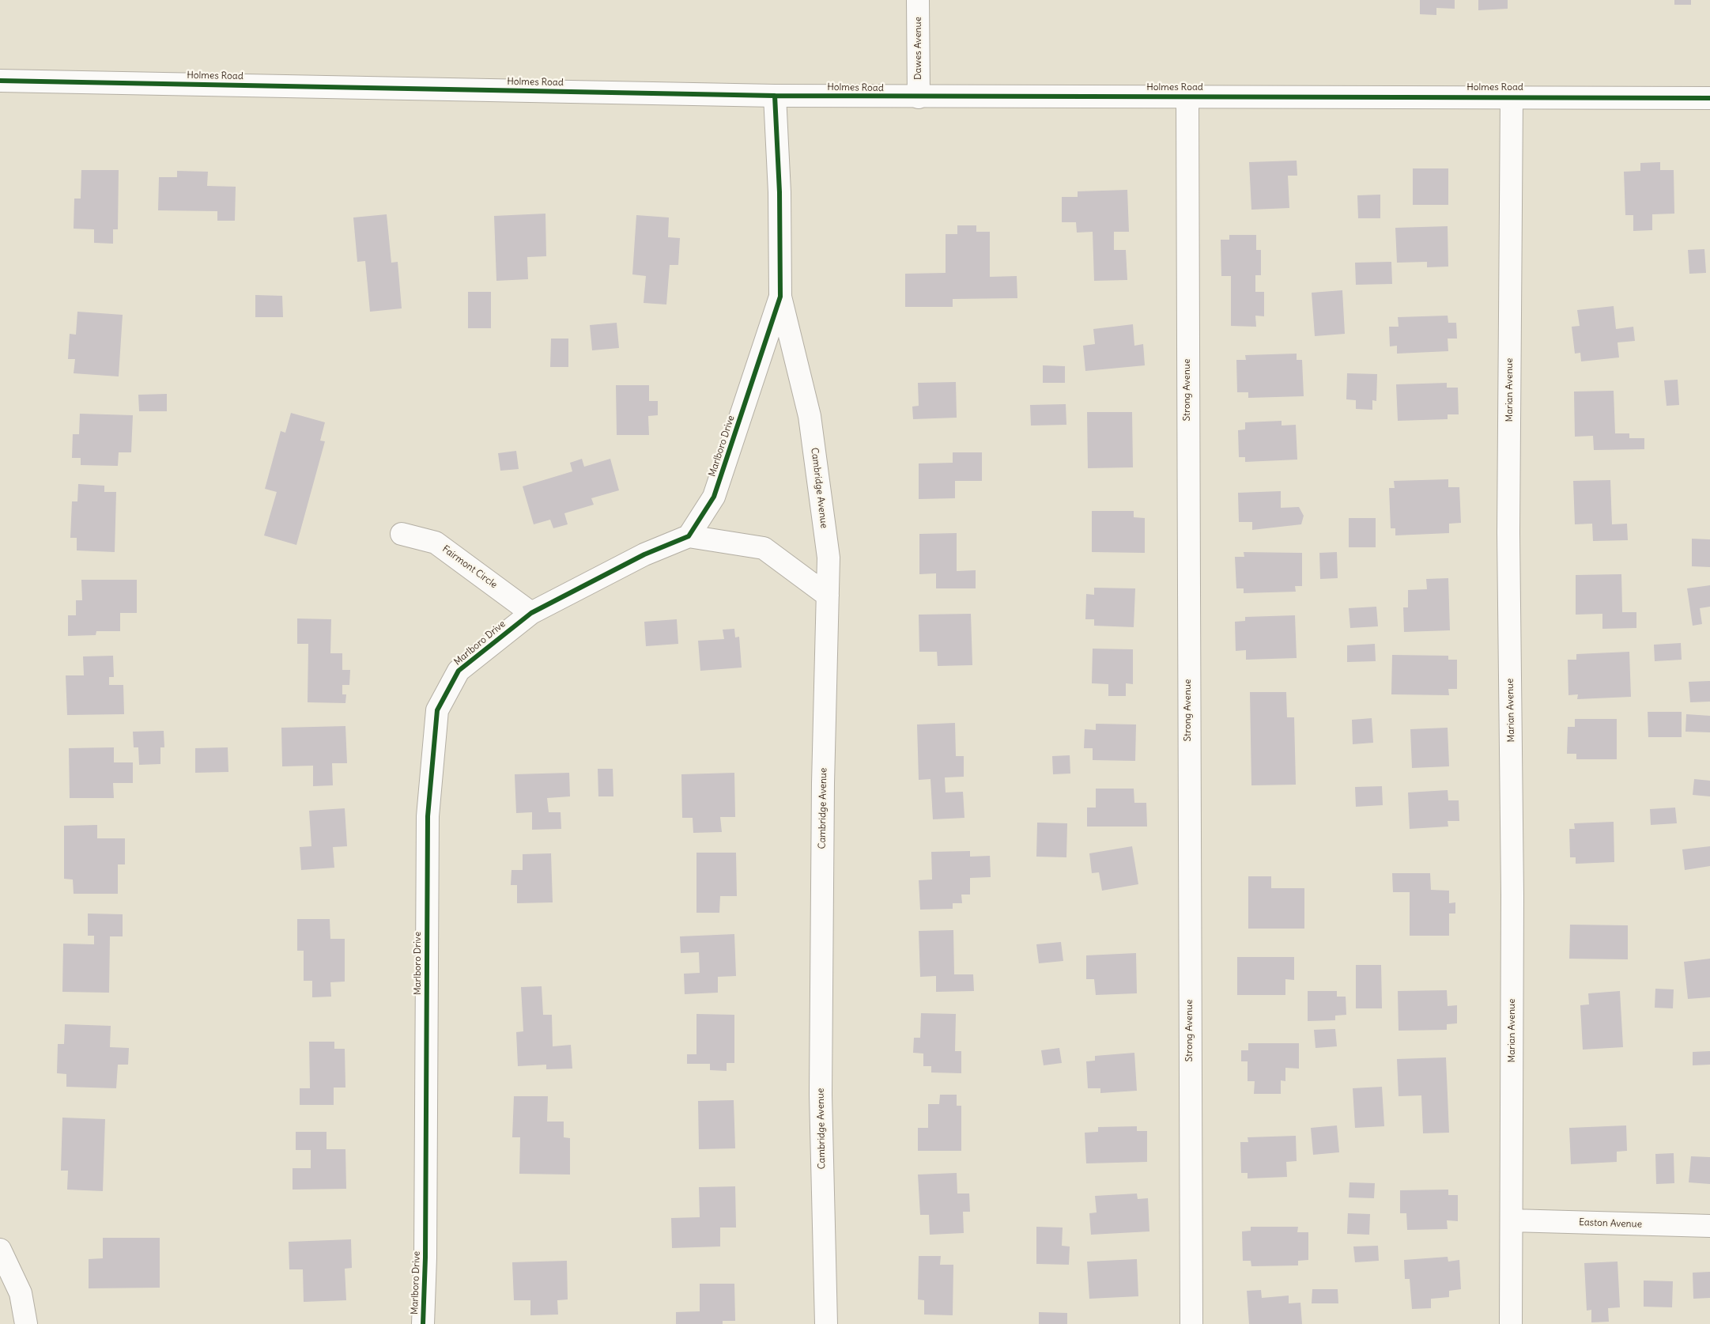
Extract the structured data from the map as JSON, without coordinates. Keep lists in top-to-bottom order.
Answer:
{
  "streets": {
    "street": [
      "Dawes Avenue",
      "Holmes Road",
      "Strong Avenue",
      "Marian Avenue",
      "Marlboro Drive",
      "Cambridge Avenue",
      "Fairmont Circle",
      "Easton Avenue"
    ]
  },
  "crossings": [
    ["Dawes Avenue", "Holmes Road"],
    ["Holmes Road", "Strong Avenue"],
    ["Holmes Road", "Marian Avenue"],
    ["Holmes Road", "Marlboro Drive"],
    ["Marian Avenue", "Easton Avenue"],
    ["Marlboro Drive", "Cambridge Avenue"],
    ["Marlboro Drive", "Fairmont Circle"]
  ]
}
